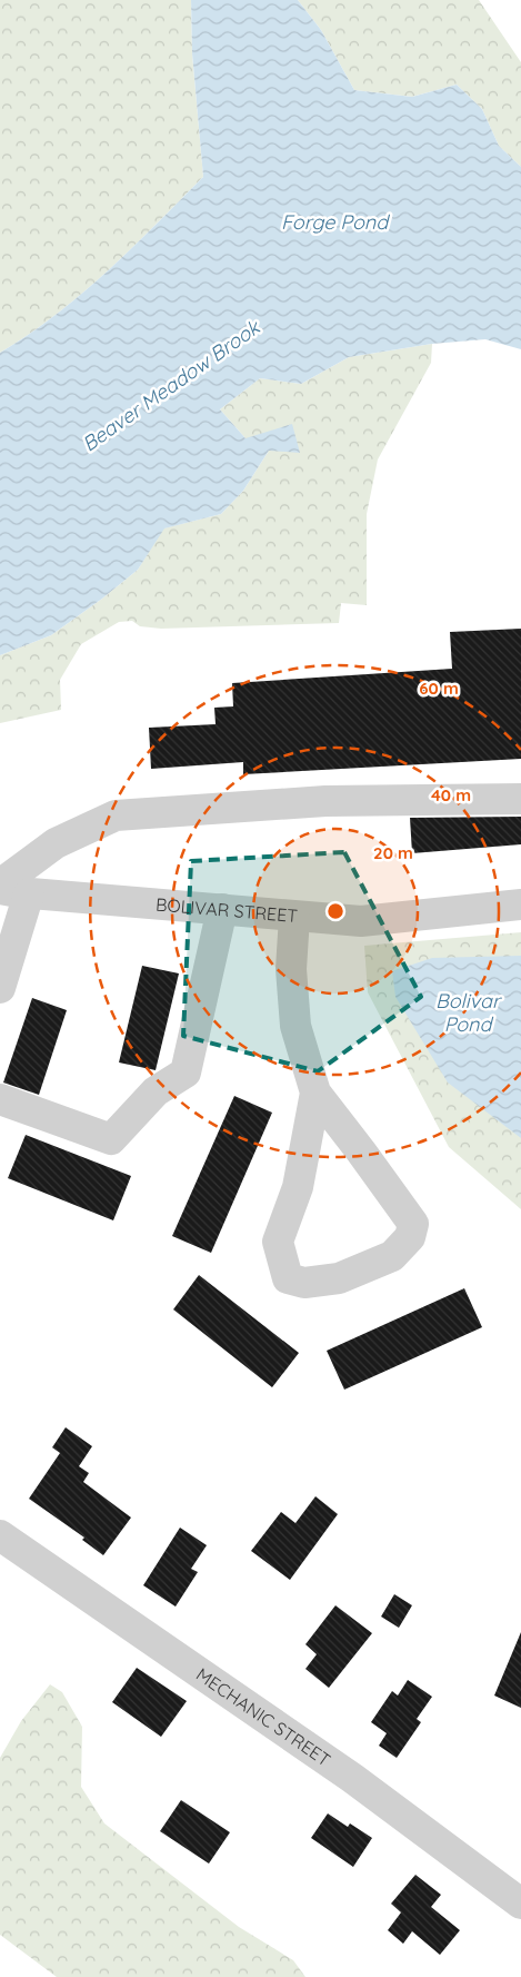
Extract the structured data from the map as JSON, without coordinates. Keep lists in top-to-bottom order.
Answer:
{
  "streets": {
    "street": ["BOLIVAR STREET", "MECHANIC STREET"]
  },
  "water": ["Forge Pond", "Beaver Meadow Brook", "Bolivar Pond"],
  "rings": ["60 m", "40 m", "20 m"]
}
